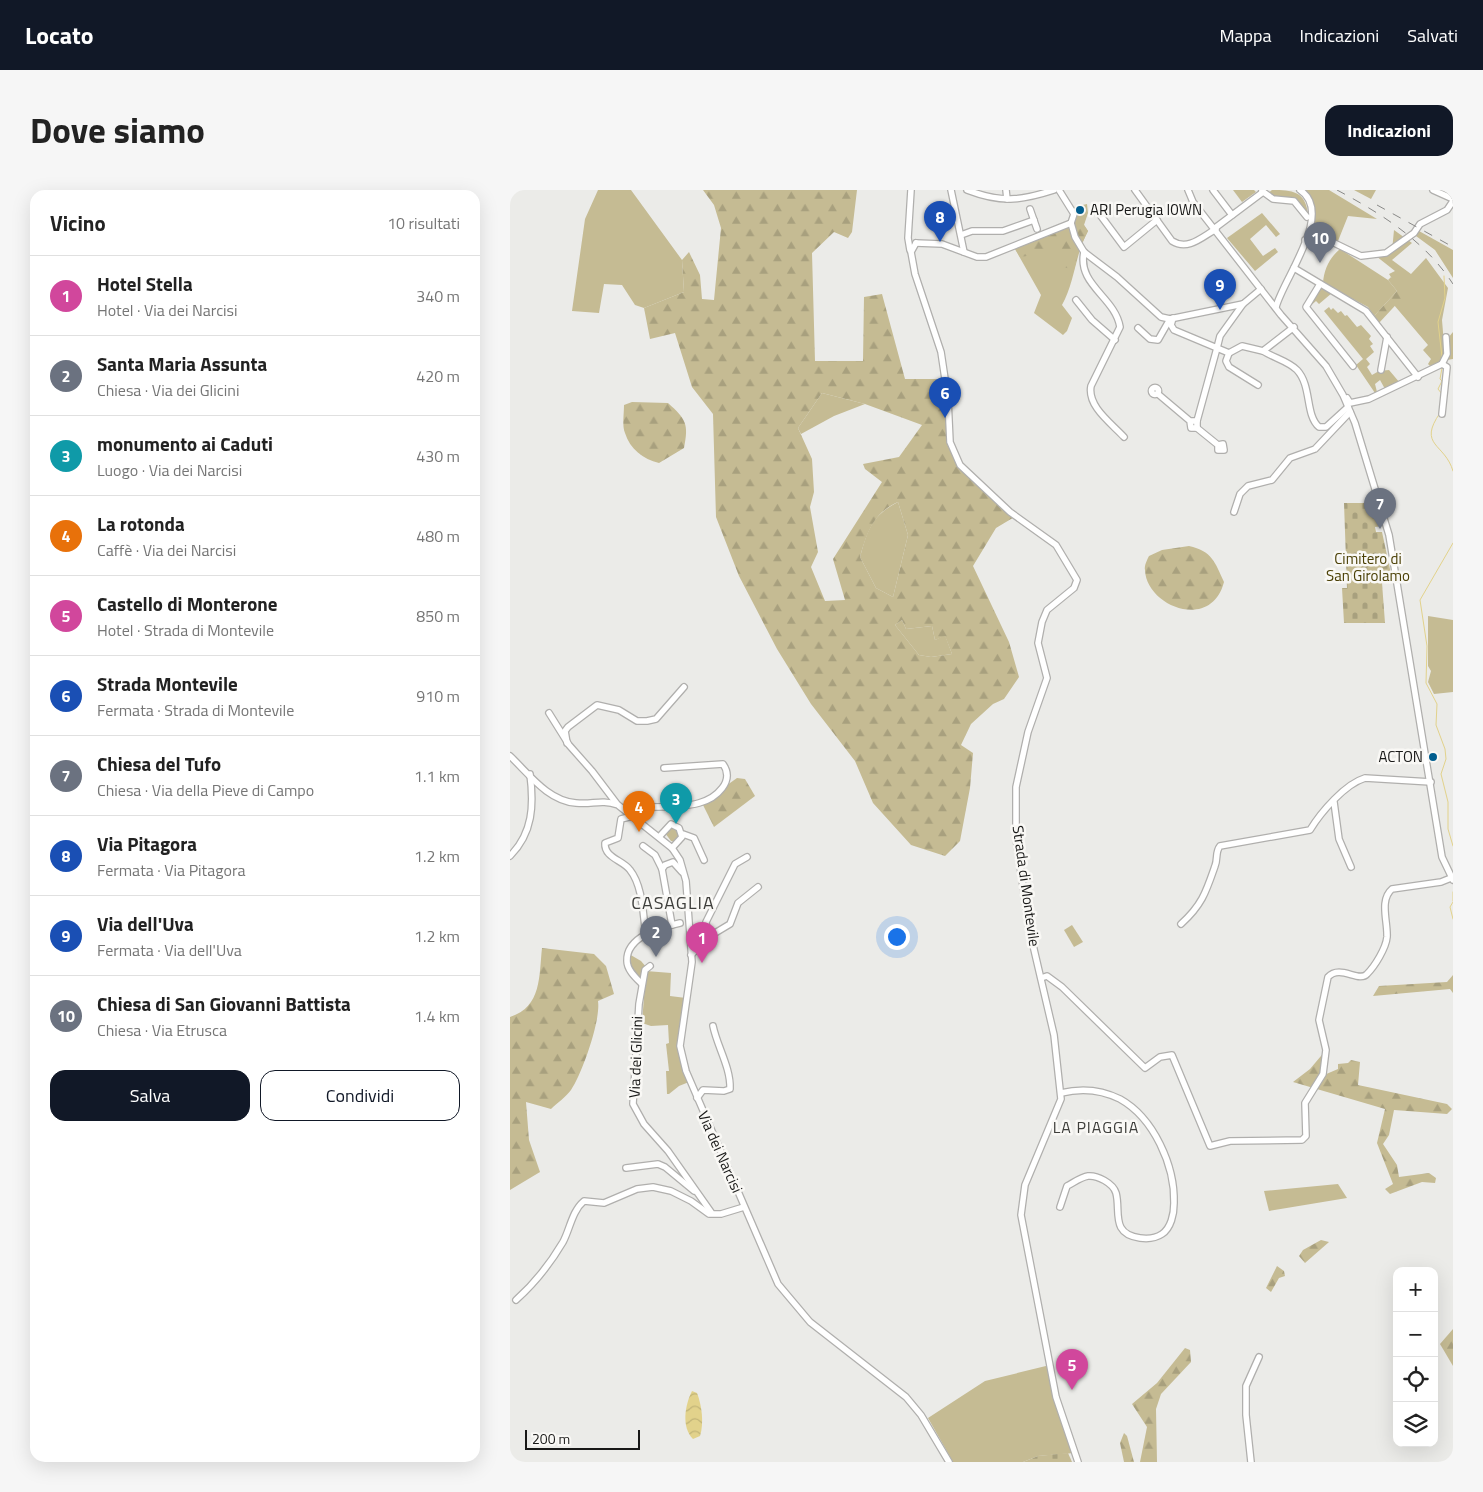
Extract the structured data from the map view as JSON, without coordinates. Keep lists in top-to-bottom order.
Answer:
{
  "streets": {
    "street": ["Strada di Montevile", "Via dei Glicini", "Via dei Narcisi"]
  },
  "districts": ["CASAGLIA", "LA PIAGGIA"],
  "parks": ["Cimitero di San Girolamo"],
  "places": ["ARI Perugia I0WN", "ACTON"],
  "scale_bar": "200 m",
  "page": {
    "header": "Locato",
    "nav": ["Mappa", "Indicazioni", "Salvati"],
    "title": "Dove siamo",
    "buttons": [
      "Indicazioni",
      ["Salva", "Condividi"]
    ],
    "heading": ["Vicino", "10 risultati"],
    "pins": [
      "8",
      "10",
      "9",
      "6",
      "7",
      "3",
      "4",
      "2",
      "1",
      "5"
    ],
    "list": [
      {
        "mark": "1",
        "name": "Hotel Stella",
        "note": "Hotel · Via dei Narcisi",
        "value": "340 m"
      },
      {
        "mark": "2",
        "name": "Santa Maria Assunta",
        "note": "Chiesa · Via dei Glicini",
        "value": "420 m"
      },
      {
        "mark": "3",
        "name": "monumento ai Caduti",
        "note": "Luogo · Via dei Narcisi",
        "value": "430 m"
      },
      {
        "mark": "4",
        "name": "La rotonda",
        "note": "Caffè · Via dei Narcisi",
        "value": "480 m"
      },
      {
        "mark": "5",
        "name": "Castello di Monterone",
        "note": "Hotel · Strada di Montevile",
        "value": "850 m"
      },
      {
        "mark": "6",
        "name": "Strada Montevile",
        "note": "Fermata · Strada di Montevile",
        "value": "910 m"
      },
      {
        "mark": "7",
        "name": "Chiesa del Tufo",
        "note": "Chiesa · Via della Pieve di Campo",
        "value": "1.1 km"
      },
      {
        "mark": "8",
        "name": "Via Pitagora",
        "note": "Fermata · Via Pitagora",
        "value": "1.2 km"
      },
      {
        "mark": "9",
        "name": "Via dell'Uva",
        "note": "Fermata · Via dell'Uva",
        "value": "1.2 km"
      },
      {
        "mark": "10",
        "name": "Chiesa di San Giovanni Battista",
        "note": "Chiesa · Via Etrusca",
        "value": "1.4 km"
      }
    ],
    "map_buttons": ["+", "−"],
    "scale": "200 m"
  }
}
